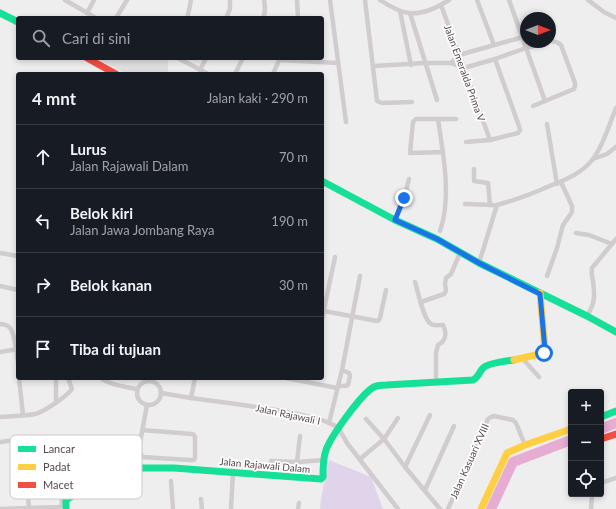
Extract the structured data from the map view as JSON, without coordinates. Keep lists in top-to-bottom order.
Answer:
{
  "streets": {
    "street": [
      "Jalan Emeralda Prima V",
      "Jalan Rajawali I",
      "Jalan Kasuari XVIII",
      "Jalan Rajawali Dalam"
    ]
  },
  "crossings": [
    ["Jalan Rajawali I", "Jalan Rajawali Dalam"]
  ],
  "legend": ["Lancar", "Padat", "Macet"],
  "north": "right",
  "page": {
    "search": "Cari di sini",
    "heading": ["4 mnt", "Jalan kaki · 290 m"],
    "list": [
      ["Lurus", "Jalan Rajawali Dalam", "70 m"],
      ["Belok kiri", "Jalan Jawa Jombang Raya", "190 m"],
      ["Belok kanan", "30 m"],
      "Tiba di tujuan"
    ],
    "map_buttons": ["+", "−"]
  }
}
